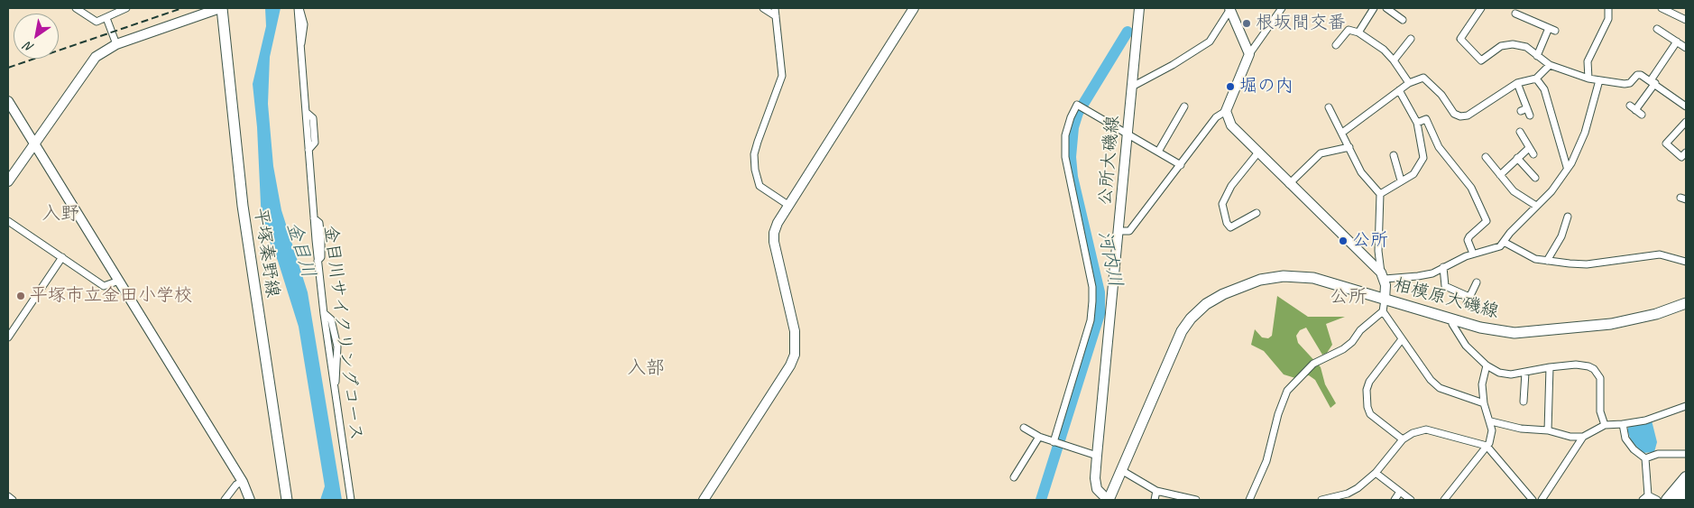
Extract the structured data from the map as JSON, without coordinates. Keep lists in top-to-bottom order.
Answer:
{
  "streets": {
    "main road": ["平塚秦野線", "相模原大磯線"],
    "street": ["公所大磯線", "金目川サイクリングコース"]
  },
  "crossings": [
    ["公所大磯線", "相模原大磯線"]
  ],
  "districts": ["入野", "公所", "入部"],
  "water": ["金目川", "河内川"],
  "places": [
    "根坂間交番",
    "堀の内",
    "公所",
    "平塚市立金田小学校"
  ],
  "north": "bottom left"
}
